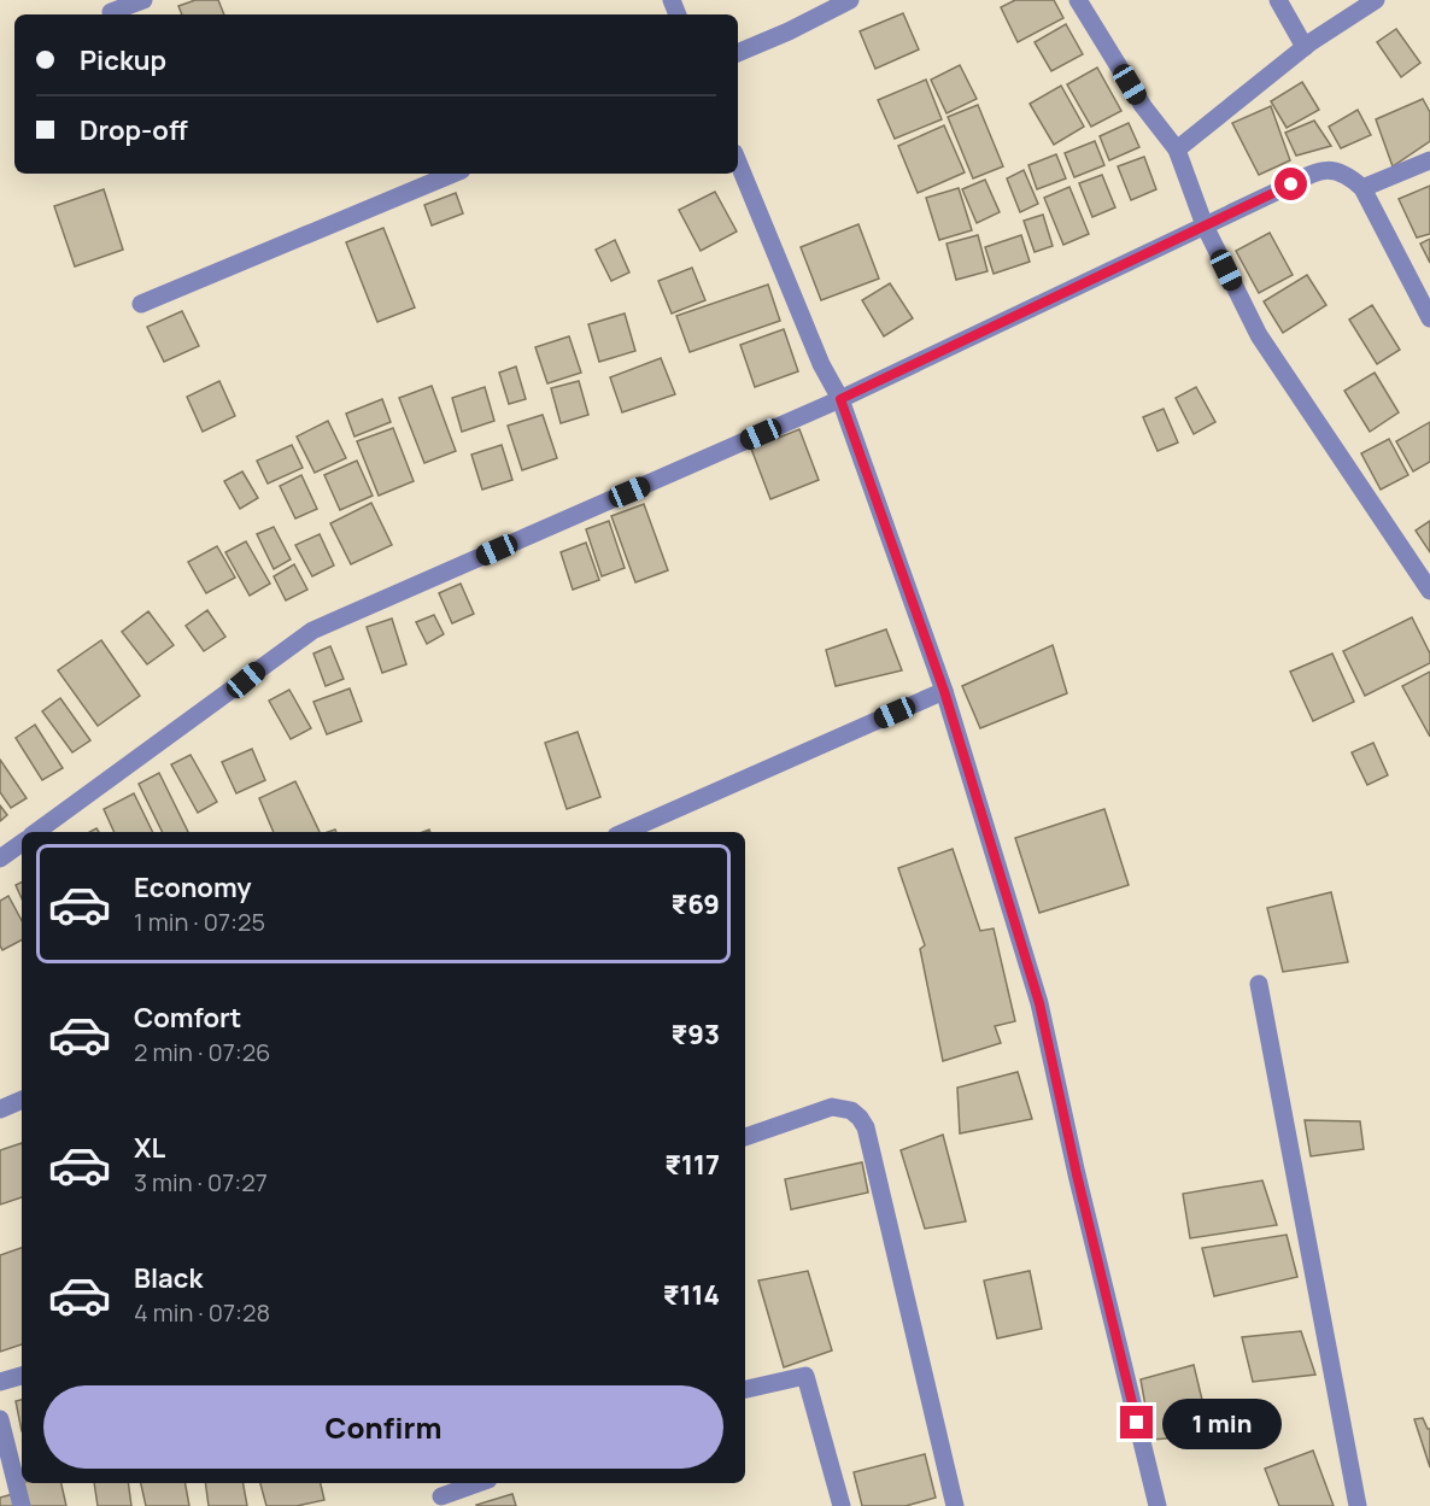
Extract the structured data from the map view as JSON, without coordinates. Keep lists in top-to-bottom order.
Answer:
{
  "page": {
    "banner": ["Pickup", "Drop-off"],
    "list": [
      {
        "name": "Economy",
        "note": "1 min · 07:25",
        "value": "₹69"
      },
      {
        "name": "Comfort",
        "note": "2 min · 07:26",
        "value": "₹93"
      },
      {
        "name": "XL",
        "note": "3 min · 07:27",
        "value": "₹117"
      },
      {
        "name": "Black",
        "note": "4 min · 07:28",
        "value": "₹114"
      }
    ],
    "buttons": "Confirm",
    "bubble": "1 min"
  }
}
